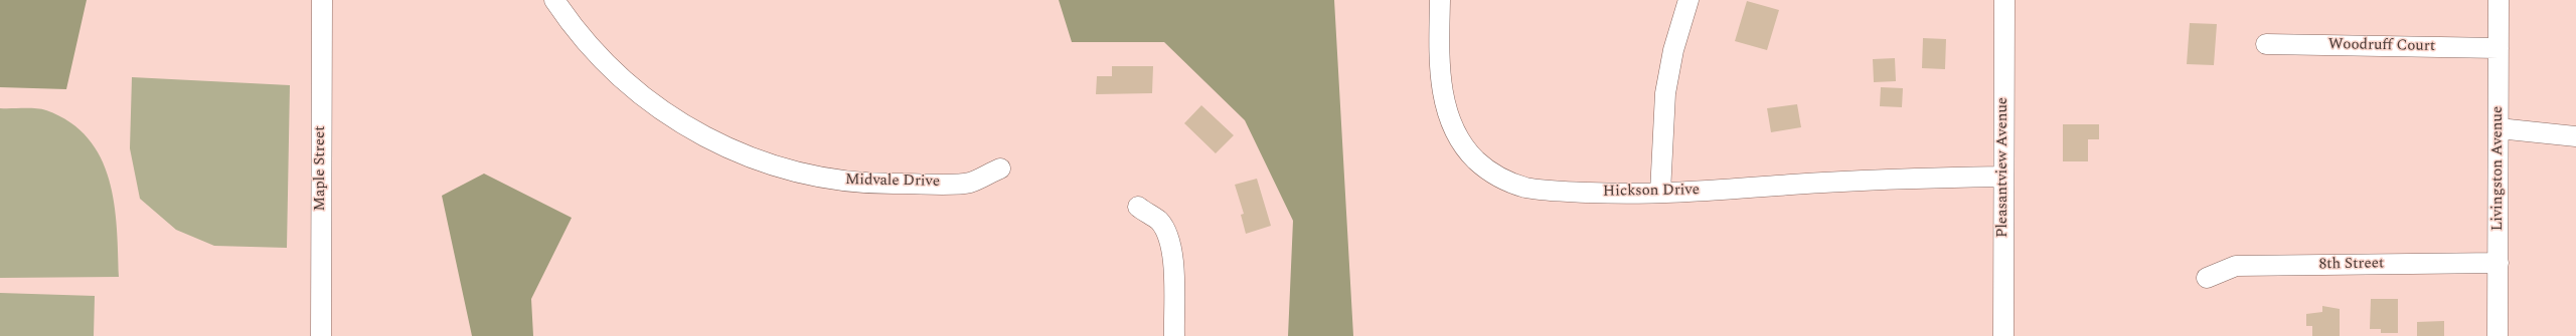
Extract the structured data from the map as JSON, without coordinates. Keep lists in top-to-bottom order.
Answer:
{
  "streets": {
    "street": [
      "Woodruff Court",
      "Pleasantview Avenue",
      "Maple Street",
      "Livingston Avenue",
      "Midvale Drive",
      "Hickson Drive",
      "8th Street"
    ]
  },
  "crossings": [
    ["Woodruff Court", "Livingston Avenue"],
    ["Pleasantview Avenue", "Hickson Drive"],
    ["Livingston Avenue", "8th Street"]
  ]
}
